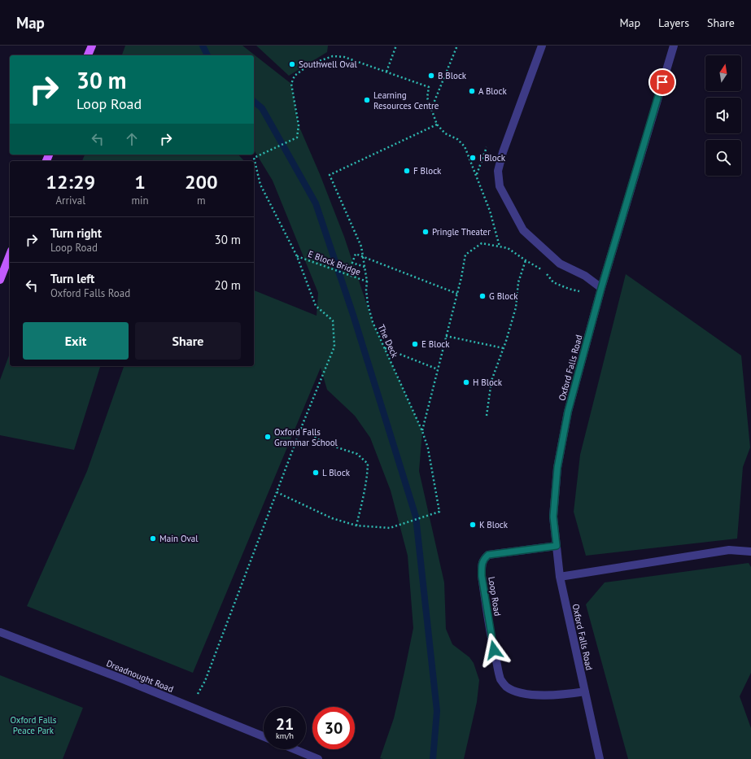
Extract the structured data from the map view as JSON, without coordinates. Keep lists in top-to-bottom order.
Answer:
{
  "streets": {
    "street": ["Oxford Falls Road", "Loop Road", "Dreadnought Road"],
    "path": ["E Block Bridge", "The Deck"]
  },
  "crossings": [
    ["E Block Bridge", "The Deck"],
    ["Oxford Falls Road", "Loop Road"]
  ],
  "parks": ["Oxford Falls Peace Park"],
  "places": [
    "Southwell Oval",
    "B Block",
    "A Block",
    "Learning Resources Centre",
    "I Block",
    "F Block",
    "Pringle Theater",
    "G Block",
    "E Block",
    "H Block",
    "Oxford Falls Grammar School",
    "L Block",
    "K Block",
    "Main Oval"
  ],
  "north": "top",
  "page": {
    "header": "Map",
    "nav": ["Map", "Layers", "Share"],
    "turn": ["30 m", "Loop Road"],
    "eta": [
      "12:29",
      "Arrival",
      "1",
      "min",
      "200",
      "m"
    ],
    "list": [
      {
        "name": "Turn right",
        "note": "Loop Road",
        "value": "30 m"
      },
      {
        "name": "Turn left",
        "note": "Oxford Falls Road",
        "value": "20 m"
      }
    ],
    "buttons": ["Exit", "Share"],
    "speed": "21 km/h",
    "limit": "30"
  }
}
